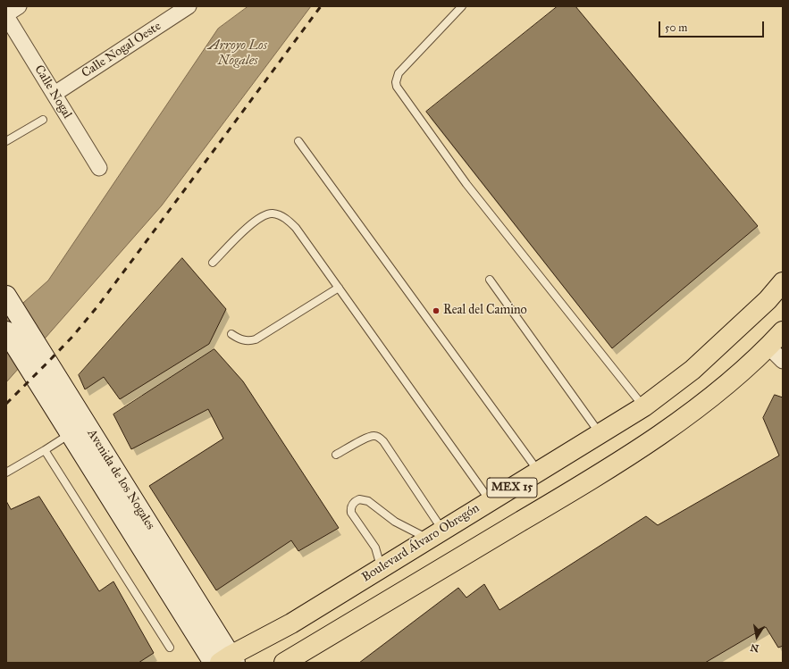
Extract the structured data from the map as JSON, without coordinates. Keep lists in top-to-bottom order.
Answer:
{
  "streets": {
    "highway": ["MEX 15", "Boulevard Álvaro Obregón"],
    "main road": ["Avenida de los Nogales"],
    "street": ["Calle Nogal Oeste", "Calle Nogal"]
  },
  "crossings": [
    ["Calle Nogal Oeste", "Calle Nogal"],
    ["Avenida de los Nogales", "Boulevard Álvaro Obregón"]
  ],
  "water": ["Arroyo Los Nogales"],
  "places": ["Real del Camino"],
  "scale_bar": "50 m",
  "north": "bottom"
}
